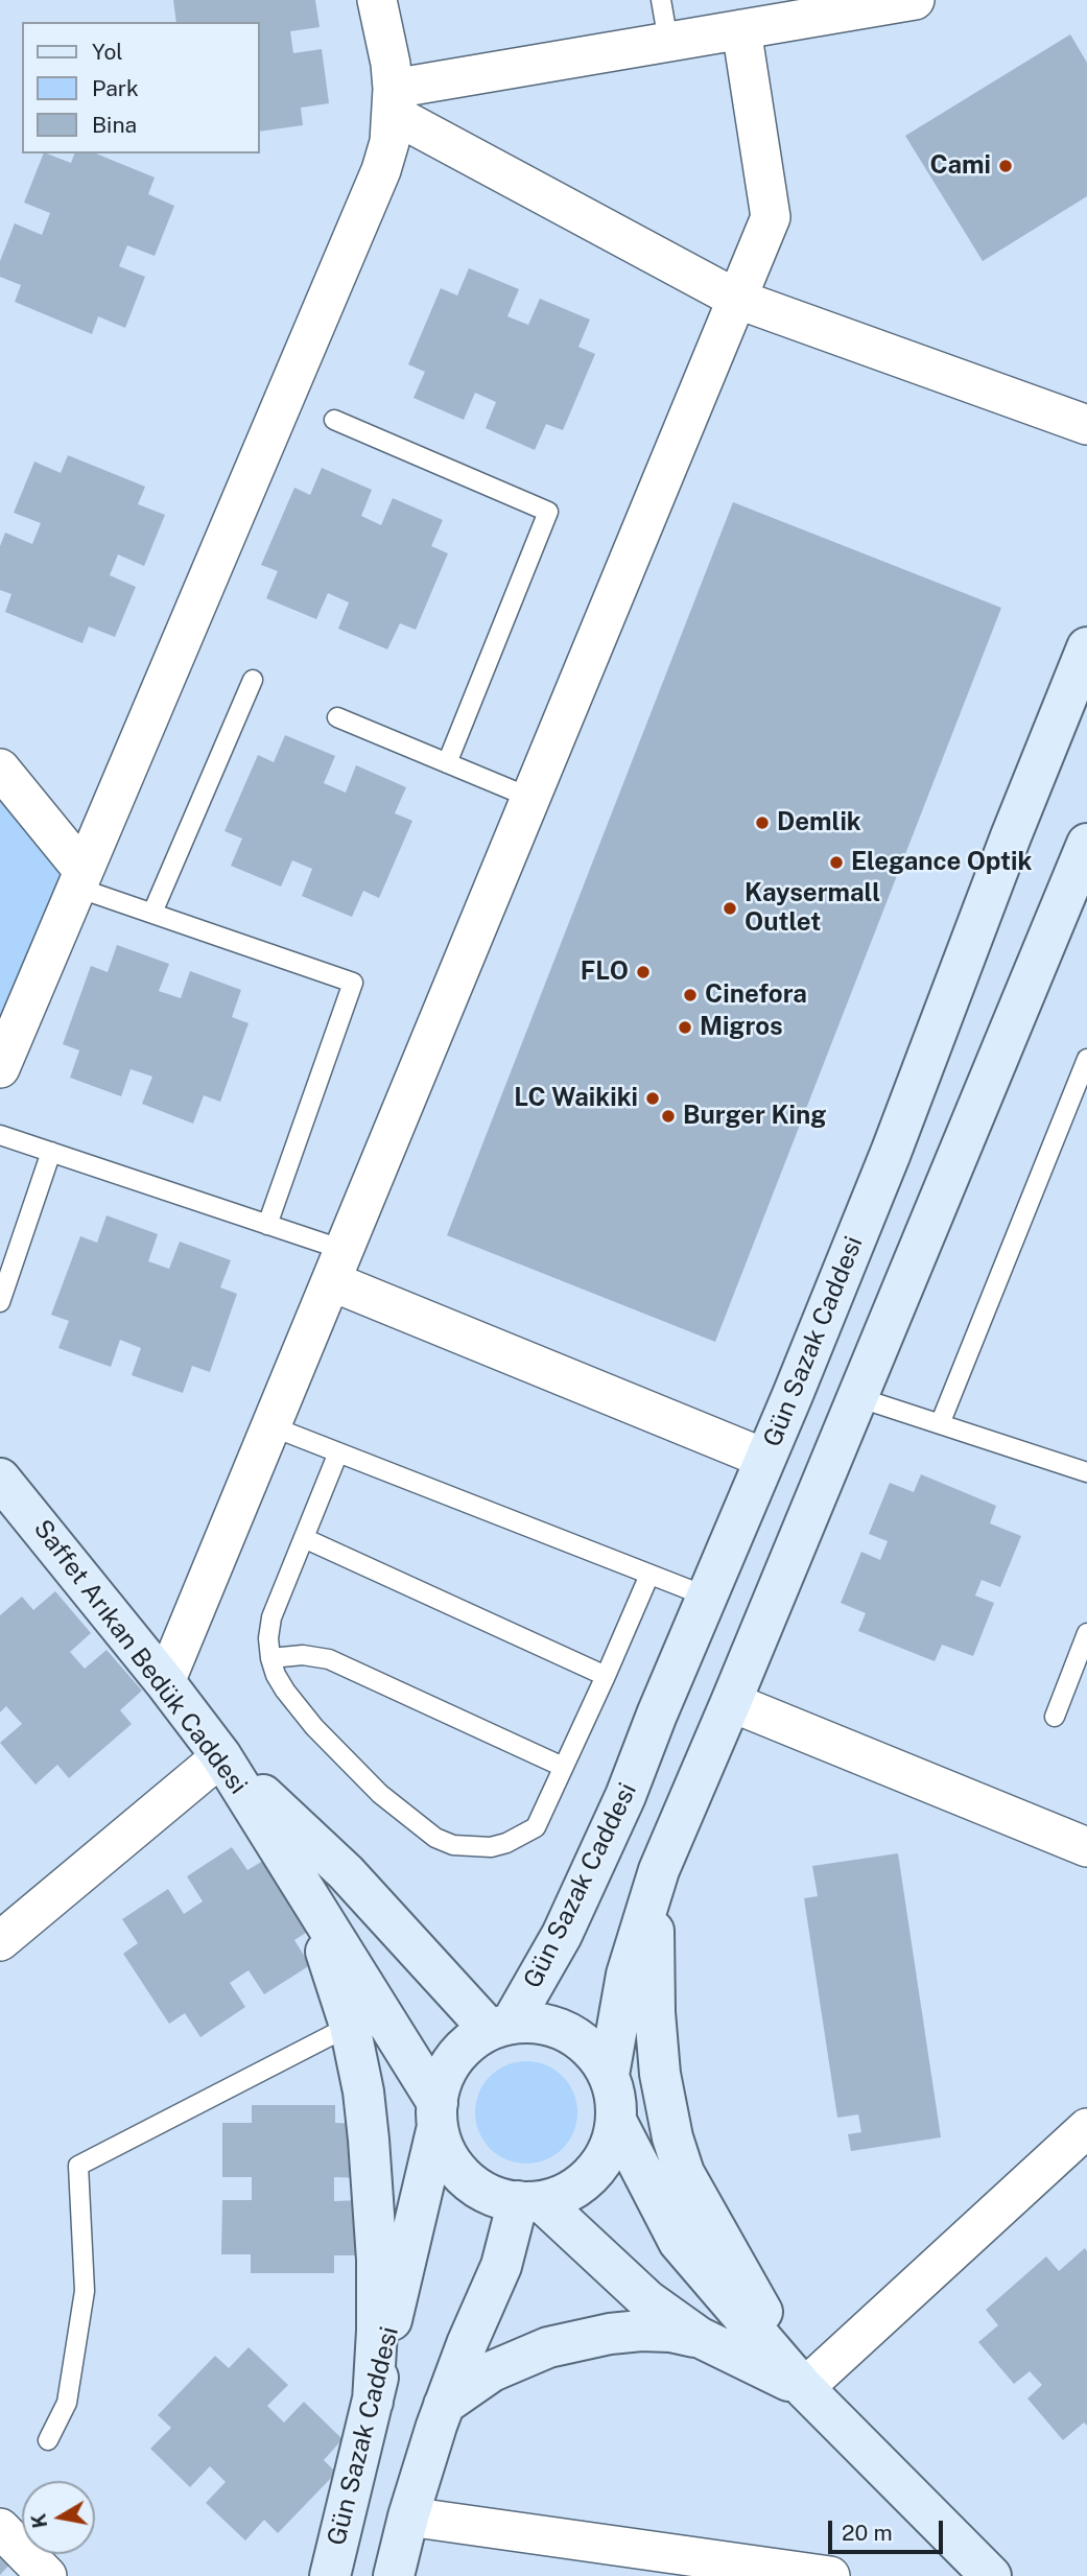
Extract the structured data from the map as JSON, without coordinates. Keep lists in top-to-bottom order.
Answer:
{
  "streets": {
    "street": ["Gün Sazak Caddesi", "Saffet Arıkan Bedük Caddesi"]
  },
  "places": [
    "Cami",
    "Demlik",
    "Elegance Optik",
    "Kaysermall Outlet",
    "FLO",
    "Cinefora",
    "Migros",
    "LC Waikiki",
    "Burger King"
  ],
  "legend": ["Yol", "Park", "Bina"],
  "scale_bar": "20 m",
  "north": "left"
}
